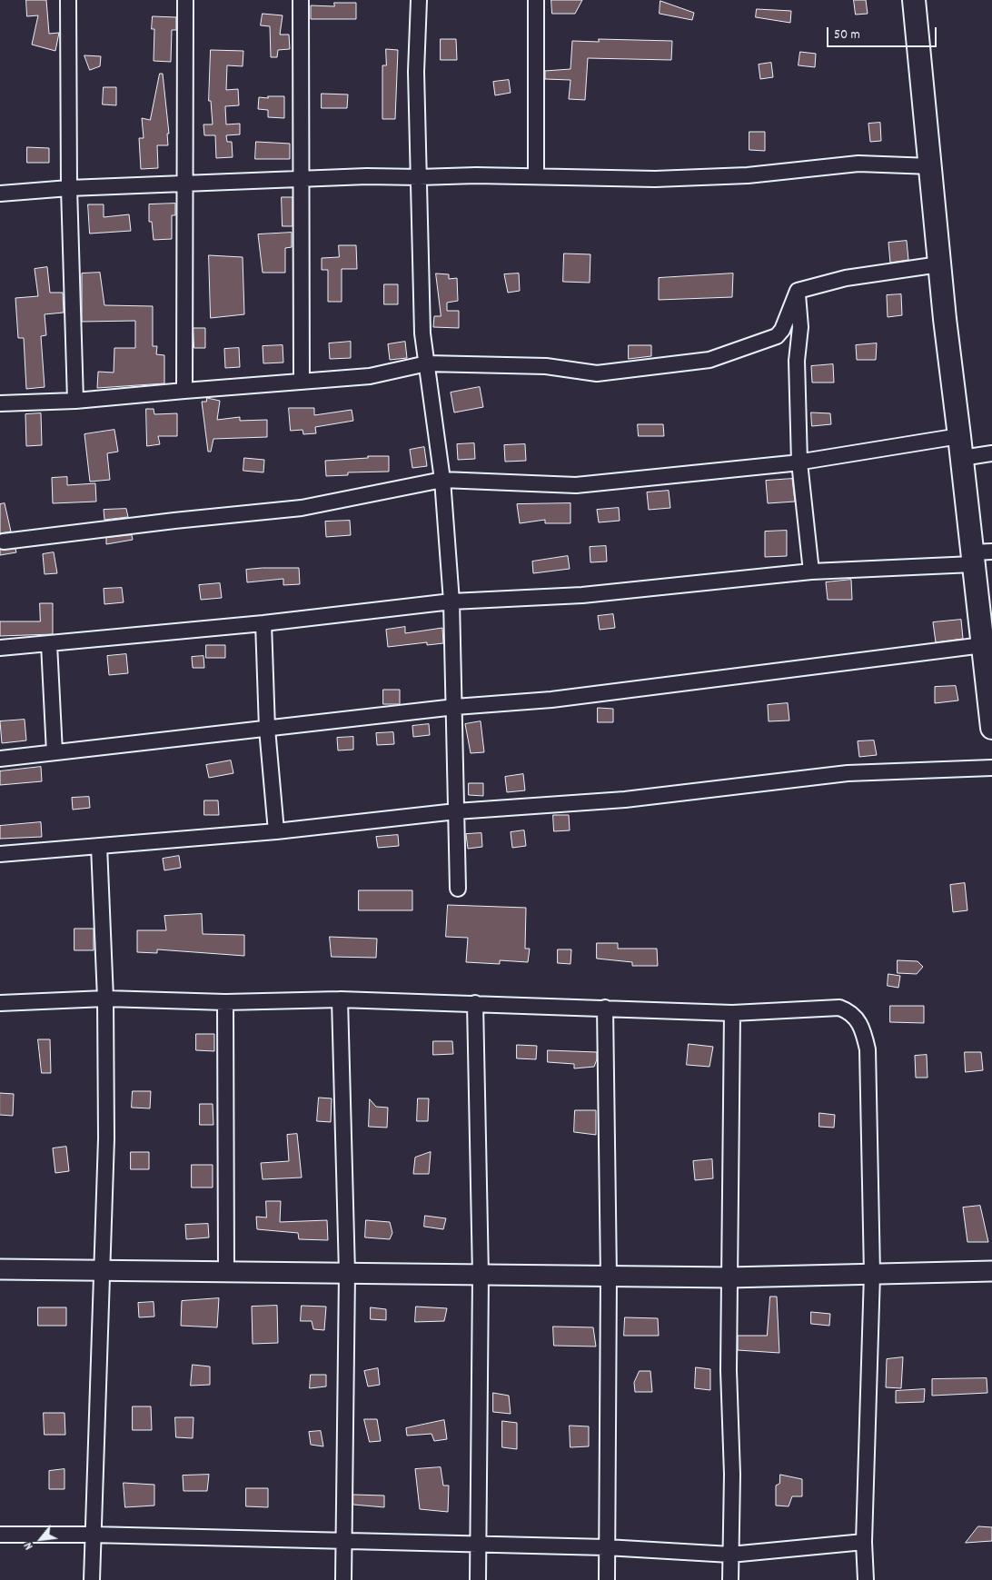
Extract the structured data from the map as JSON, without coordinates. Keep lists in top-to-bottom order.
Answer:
{
  "scale_bar": "50 m",
  "north": "bottom left"
}
